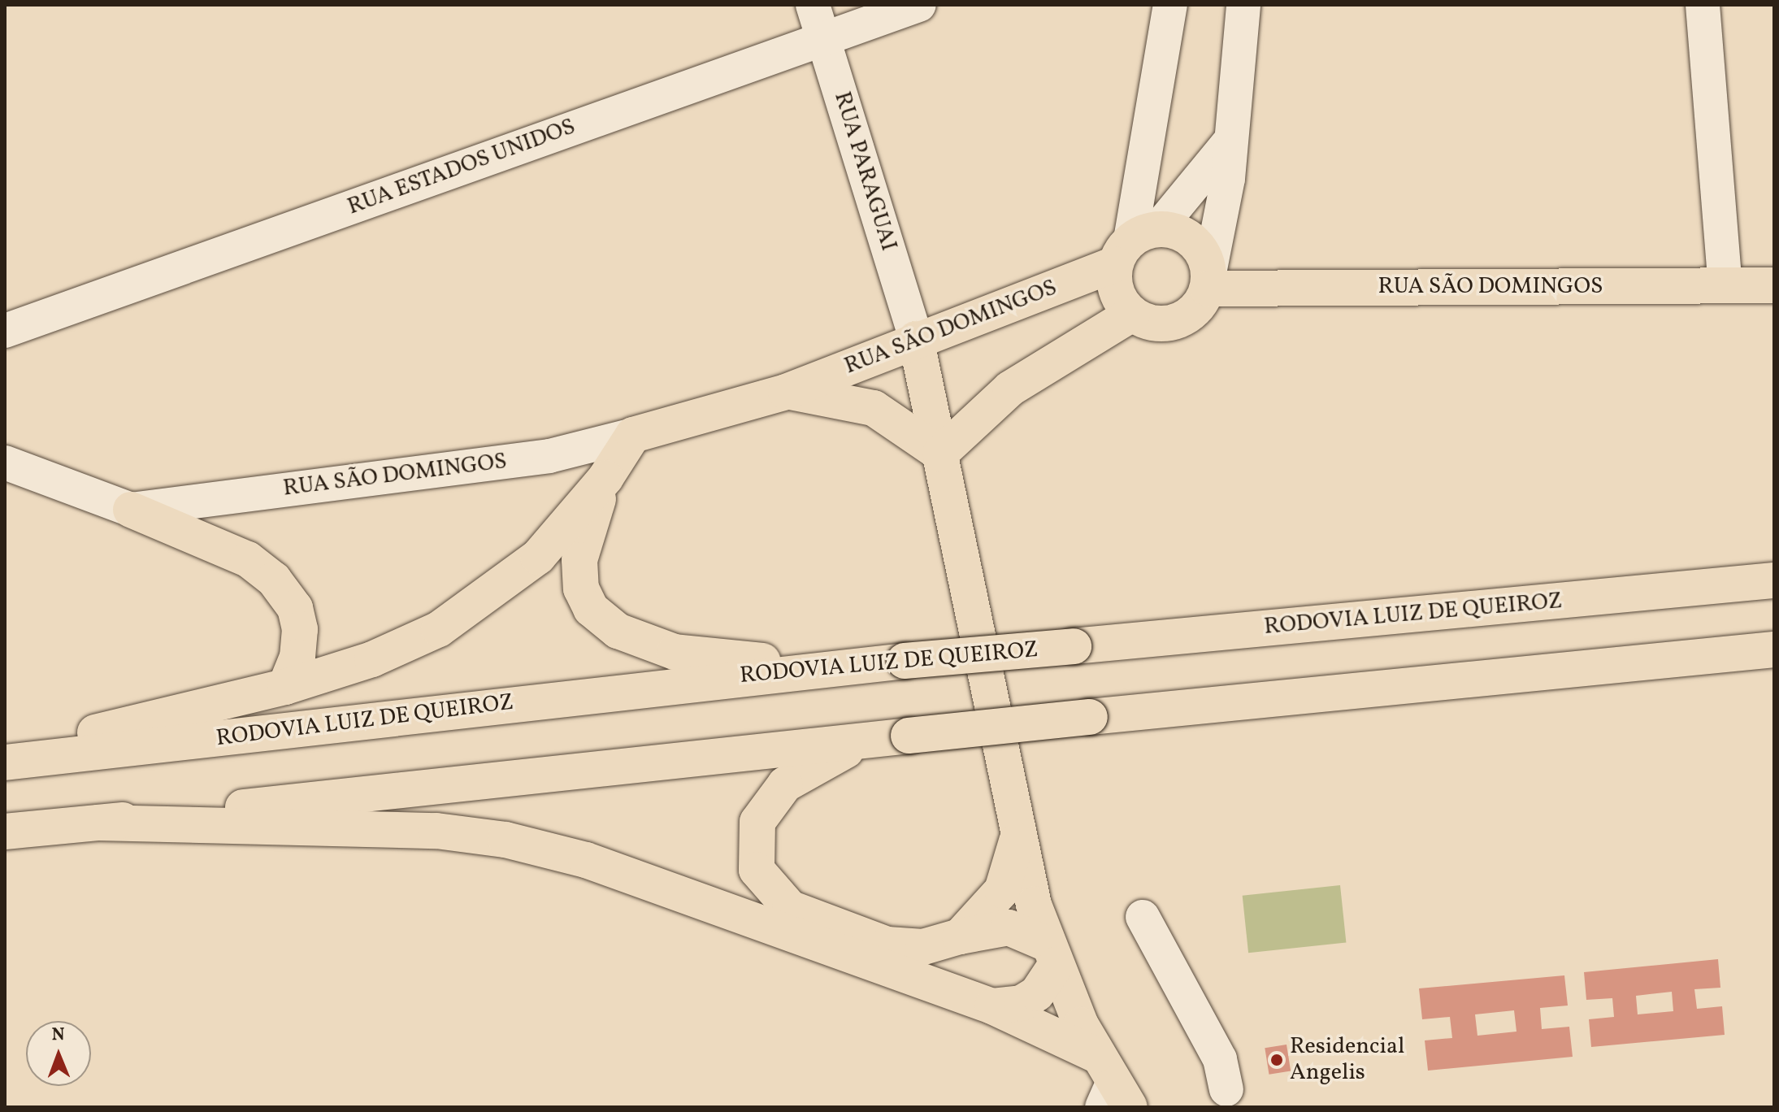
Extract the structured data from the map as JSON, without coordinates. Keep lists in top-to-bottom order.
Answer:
{
  "streets": {
    "main road": ["RUA SÃO DOMINGOS", "RODOVIA LUIZ DE QUEIROZ"],
    "street": ["RUA ESTADOS UNIDOS", "RUA PARAGUAI"]
  },
  "crossings": [
    ["RUA ESTADOS UNIDOS", "RUA PARAGUAI"],
    ["RUA PARAGUAI", "RUA SÃO DOMINGOS"]
  ],
  "places": ["Residencial Angelis"],
  "north": "top"
}
